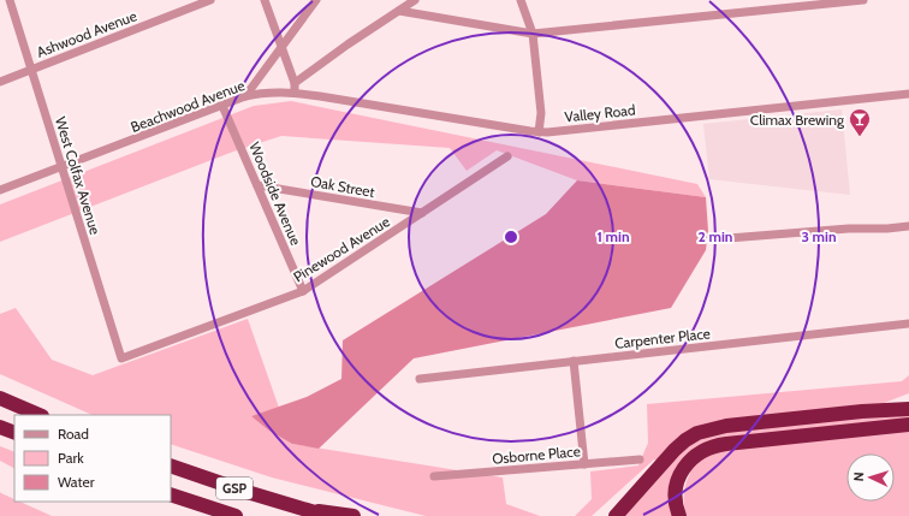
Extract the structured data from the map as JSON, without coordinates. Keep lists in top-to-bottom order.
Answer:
{
  "streets": {
    "highway": ["GSP"],
    "street": [
      "Ashwood Avenue",
      "Beachwood Avenue",
      "Valley Road",
      "West Colfax Avenue",
      "Oak Street",
      "Woodside Avenue",
      "Pinewood Avenue",
      "Carpenter Place",
      "Osborne Place"
    ]
  },
  "crossings": [
    ["Ashwood Avenue", "West Colfax Avenue"],
    ["Beachwood Avenue", "Valley Road"],
    ["Beachwood Avenue", "West Colfax Avenue"],
    ["Beachwood Avenue", "Woodside Avenue"],
    ["West Colfax Avenue", "Pinewood Avenue"],
    ["Oak Street", "Woodside Avenue"],
    ["Oak Street", "Pinewood Avenue"],
    ["Woodside Avenue", "Pinewood Avenue"]
  ],
  "places": {
    "bar": ["Climax Brewing"]
  },
  "legend": ["Road", "Park", "Water"],
  "north": "left",
  "rings": ["1 min", "2 min", "3 min"]
}
